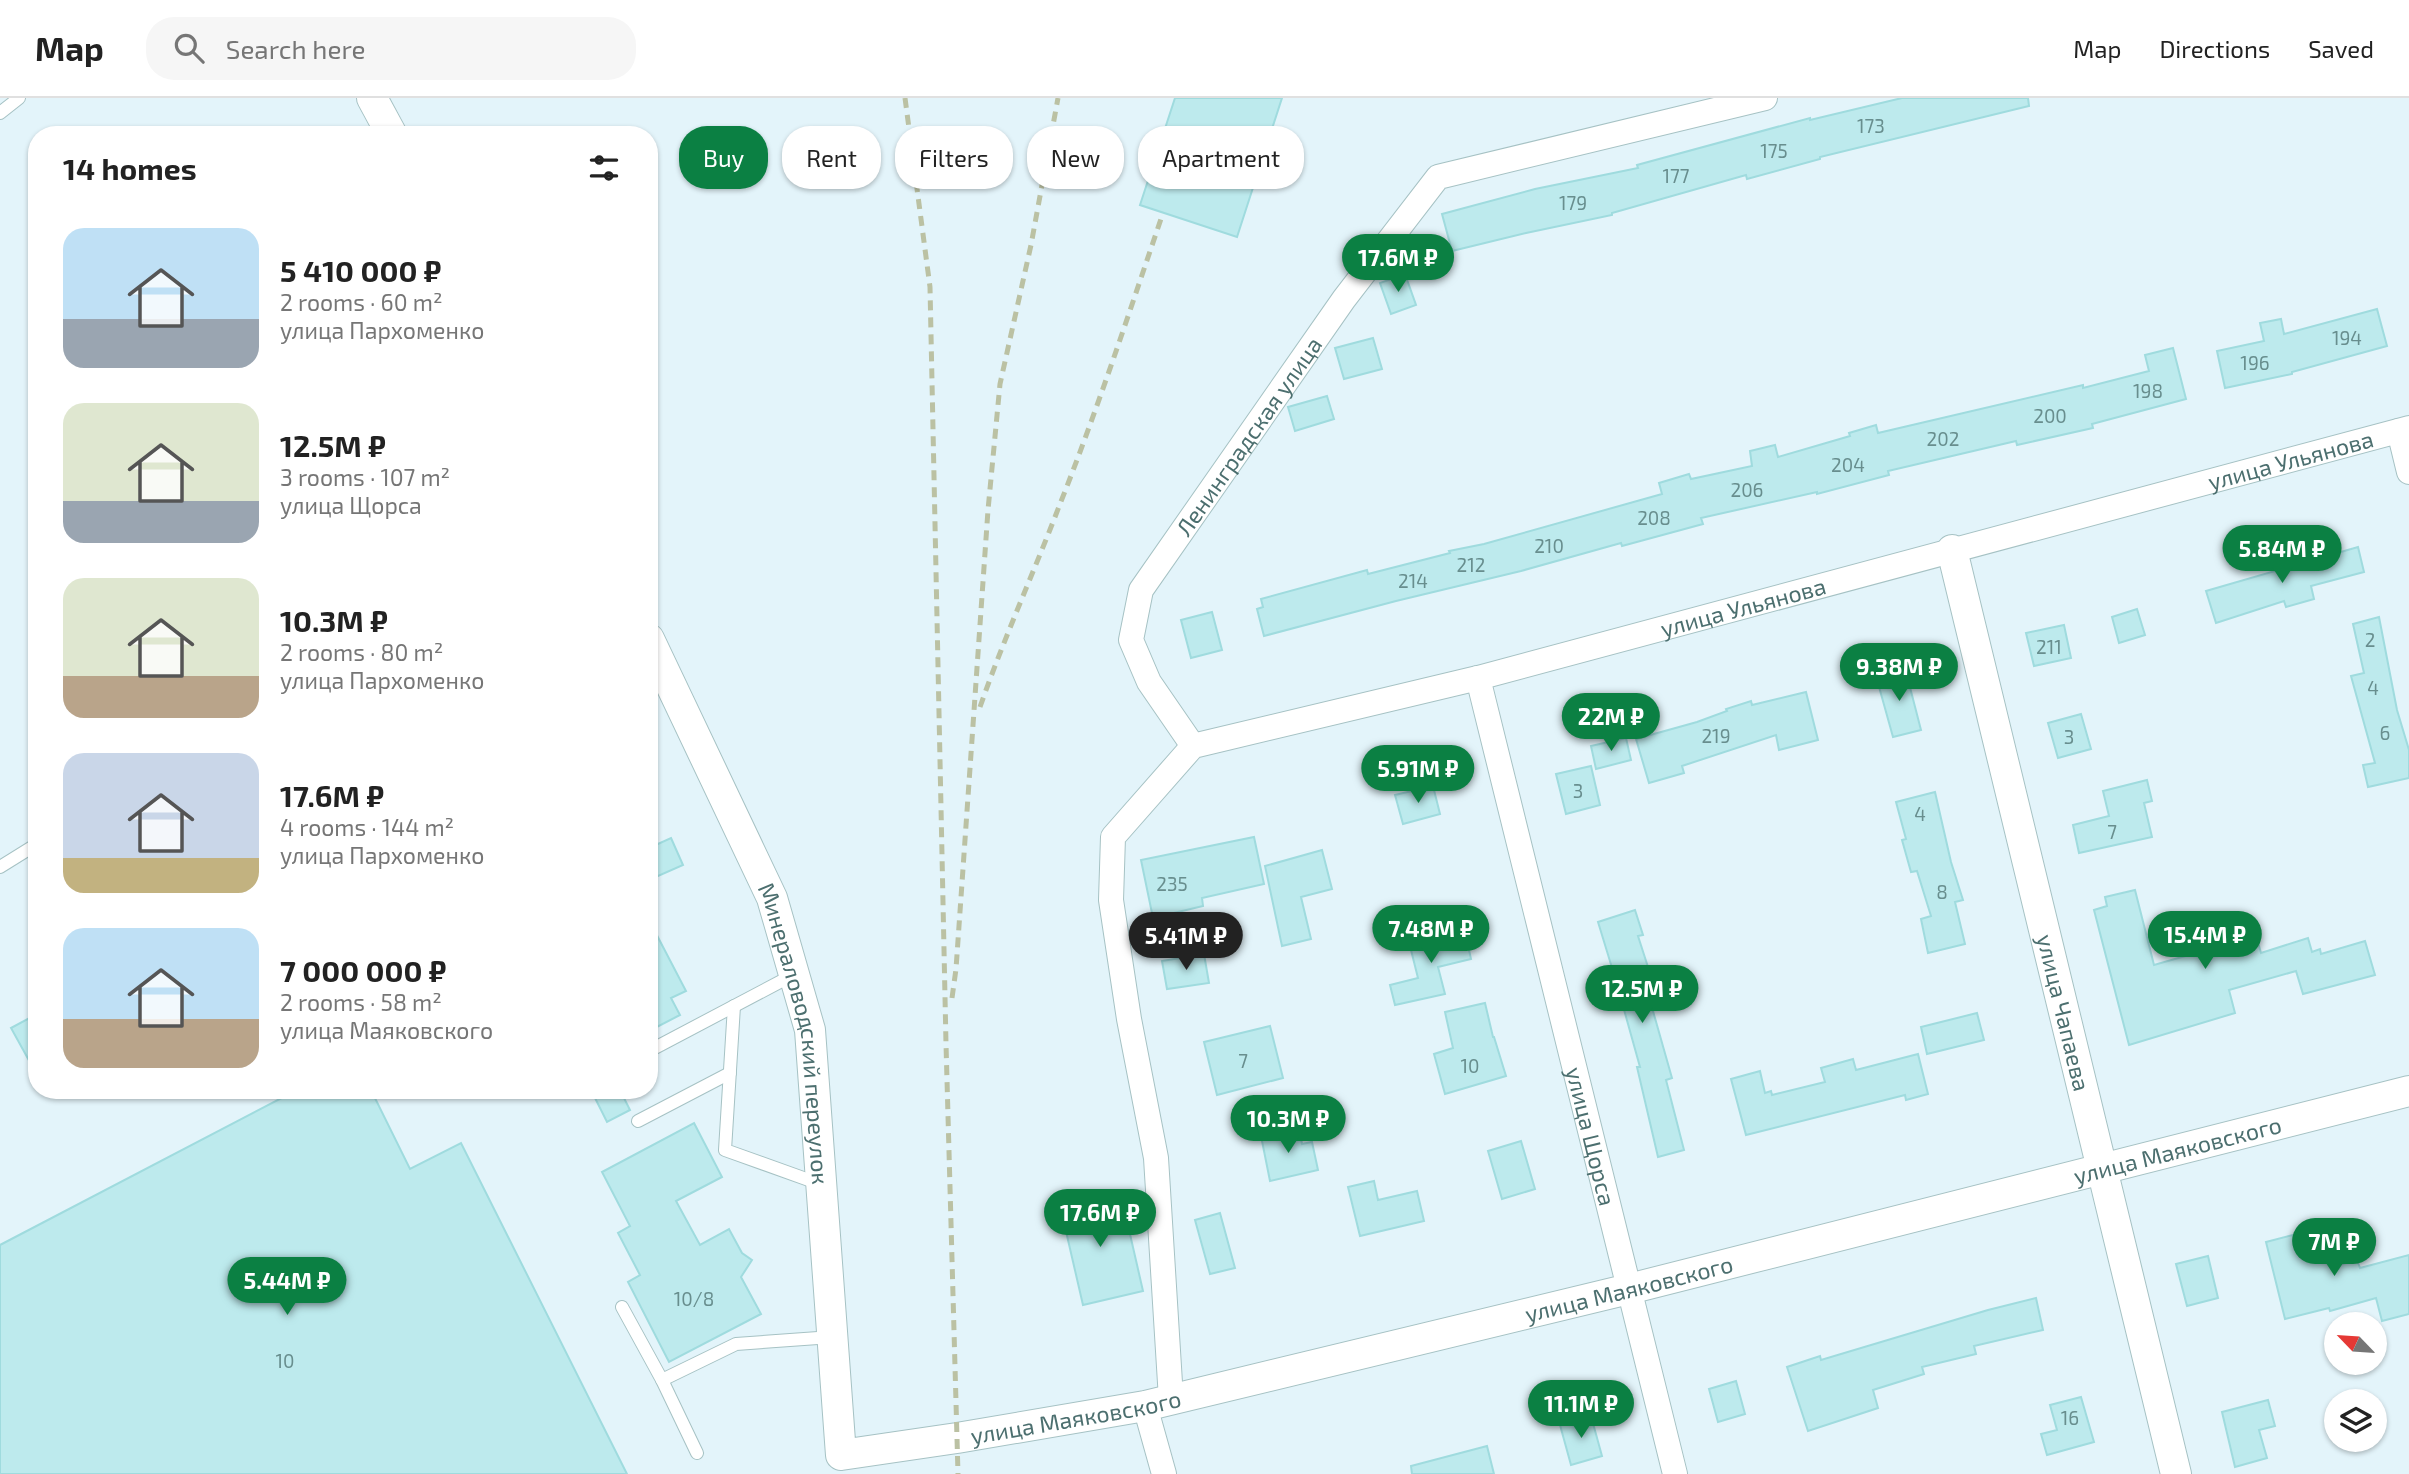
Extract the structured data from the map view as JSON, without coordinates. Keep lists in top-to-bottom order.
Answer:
{
  "streets": {
    "street": [
      "Ленинградская улица",
      "улица Ульянова",
      "улица Чапаева",
      "Минераловодский переулок",
      "улица Щорса",
      "улица Маяковского"
    ]
  },
  "crossings": [
    ["Ленинградская улица", "улица Ульянова"],
    ["улица Ульянова", "улица Чапаева"],
    ["улица Ульянова", "улица Щорса"],
    ["улица Чапаева", "улица Маяковского"],
    ["Минераловодский переулок", "улица Маяковского"],
    ["улица Щорса", "улица Маяковского"]
  ],
  "house_numbers": [
    "173",
    "175",
    "177",
    "179",
    "194",
    "196",
    "198",
    "200",
    "202",
    "204",
    "206",
    "208",
    "210",
    "212",
    "214",
    "2",
    "211",
    "4",
    "6",
    "219",
    "3",
    "3",
    "4",
    "7",
    "235",
    "8",
    "7",
    "10",
    "10/8",
    "10",
    "16"
  ],
  "north": "top left",
  "page": {
    "header": "Map",
    "search": "Search here",
    "nav": ["Map", "Directions", "Saved"],
    "chip": [
      "Buy",
      "Rent",
      "Filters",
      "New",
      "Apartment"
    ],
    "heading": "14 homes",
    "list": [
      {
        "name": "5 410 000 ₽",
        "note": "2 rooms · 60 m² · улица Пархоменко"
      },
      {
        "name": "12.5M ₽",
        "note": "3 rooms · 107 m² · улица Щорса"
      },
      {
        "name": "10.3M ₽",
        "note": "2 rooms · 80 m² · улица Пархоменко"
      },
      {
        "name": "17.6M ₽",
        "note": "4 rooms · 144 m² · улица Пархоменко"
      },
      {
        "name": "7 000 000 ₽",
        "note": "2 rooms · 58 m² · улица Маяковского"
      }
    ],
    "price": [
      "17.6M ₽",
      "5.84M ₽",
      "9.38M ₽",
      "22M ₽",
      "5.91M ₽",
      "7.48M ₽",
      "15.4M ₽",
      "5.41M ₽",
      "12.5M ₽",
      "10.3M ₽",
      "17.6M ₽",
      "7M ₽",
      "5.44M ₽",
      "11.1M ₽"
    ]
  }
}
